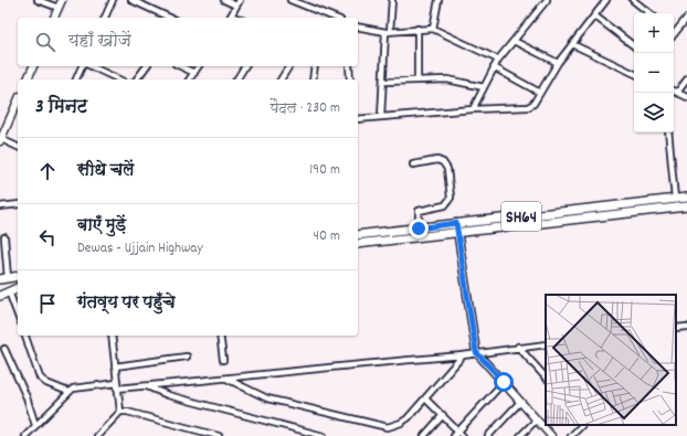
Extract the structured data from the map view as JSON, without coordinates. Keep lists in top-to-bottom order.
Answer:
{
  "streets": {
    "main road": ["SH64"]
  },
  "page": {
    "map_buttons": ["+", "−"],
    "search": "यहाँ खोजें",
    "heading": ["3 मिनट", "पैदल · 230 m"],
    "list": [
      ["सीधे चलें", "190 m"],
      ["बाएँ मुड़ें", "Dewas - Ujjain Highway", "40 m"],
      "गंतव्य पर पहुँचे"
    ]
  }
}
